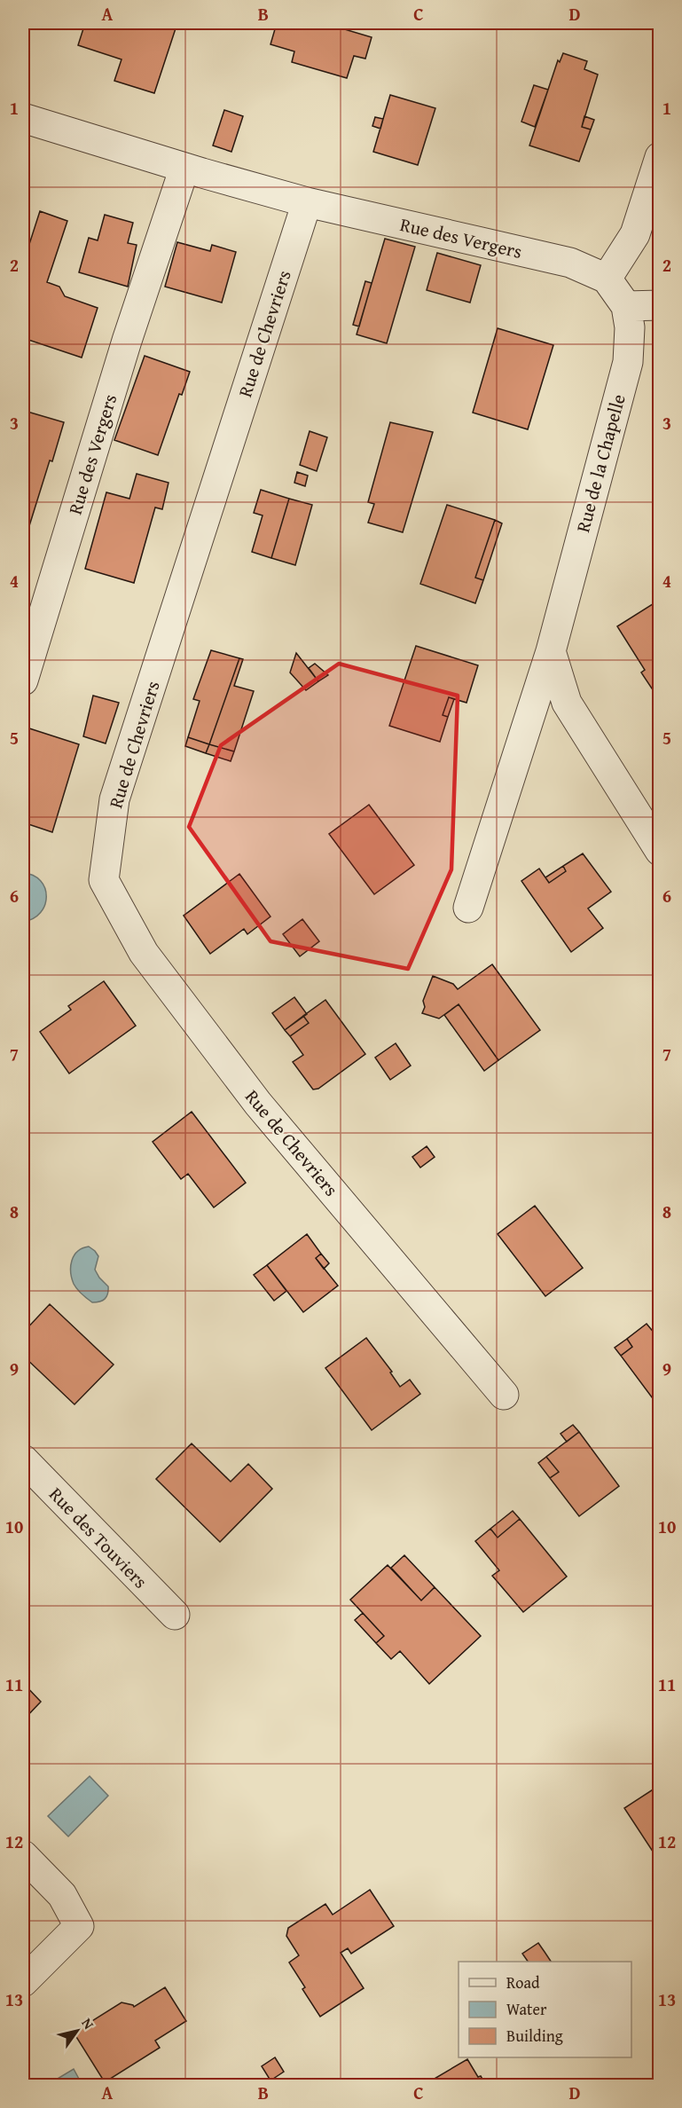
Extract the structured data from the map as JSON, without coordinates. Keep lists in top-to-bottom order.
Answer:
{
  "streets": {
    "street": [
      "Rue des Vergers",
      "Rue de Chevriers",
      "Rue de la Chapelle",
      "Rue des Touviers"
    ]
  },
  "crossings": [
    ["Rue des Vergers", "Rue de Chevriers"],
    ["Rue des Vergers", "Rue de la Chapelle"]
  ],
  "legend": ["Road", "Water", "Building"],
  "north": "top right",
  "grid": {
    "columns": [
      "A",
      "B",
      "C",
      "D"
    ],
    "rows": [
      "1",
      "2",
      "3",
      "4",
      "5",
      "6",
      "7",
      "8",
      "9",
      "10",
      "11",
      "12",
      "13"
    ]
  }
}
